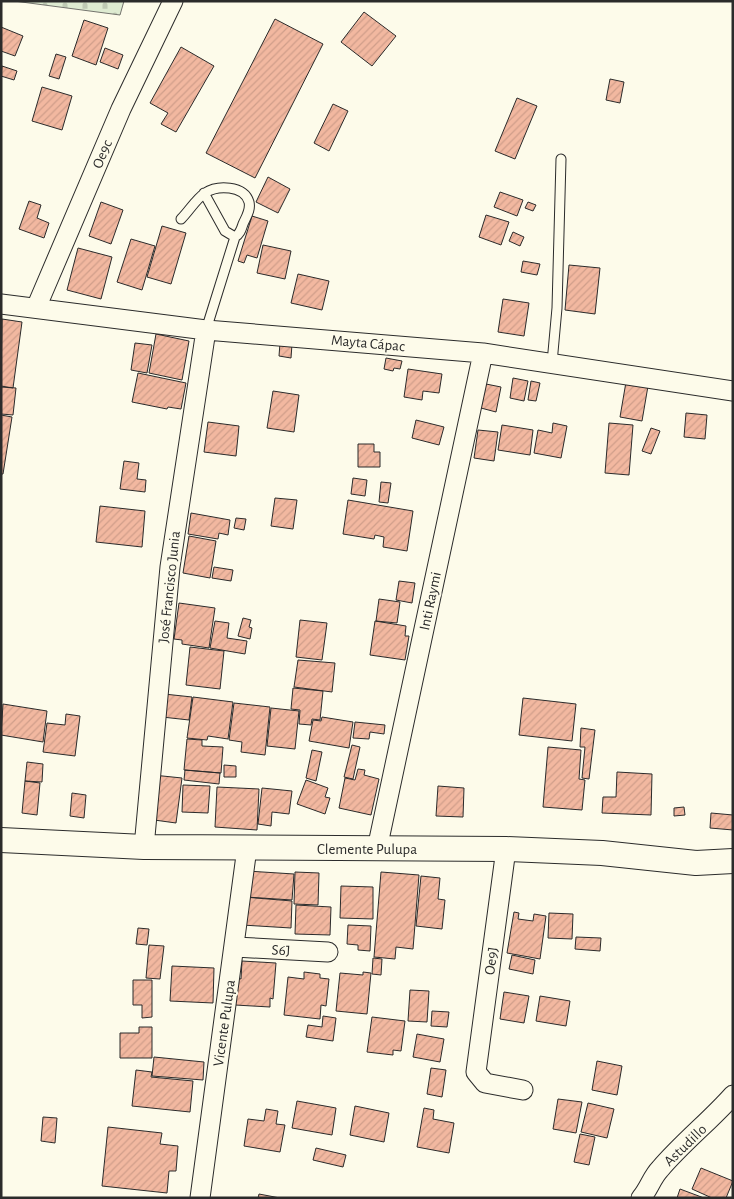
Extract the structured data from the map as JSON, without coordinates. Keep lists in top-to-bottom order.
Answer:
{
  "streets": {
    "street": [
      "Oe9c",
      "Mayta Cápac",
      "José Francisco Junia",
      "Inti Raymi",
      "Clemente Pulupa",
      "S6J",
      "Oe9J",
      "Vicente Pulupa",
      "Astudillo"
    ]
  },
  "crossings": [
    ["Oe9c", "Mayta Cápac"],
    ["Mayta Cápac", "José Francisco Junia"],
    ["Mayta Cápac", "Inti Raymi"],
    ["José Francisco Junia", "Clemente Pulupa"],
    ["Inti Raymi", "Clemente Pulupa"],
    ["Clemente Pulupa", "Oe9J"],
    ["Clemente Pulupa", "Vicente Pulupa"],
    ["S6J", "Vicente Pulupa"]
  ]
}
